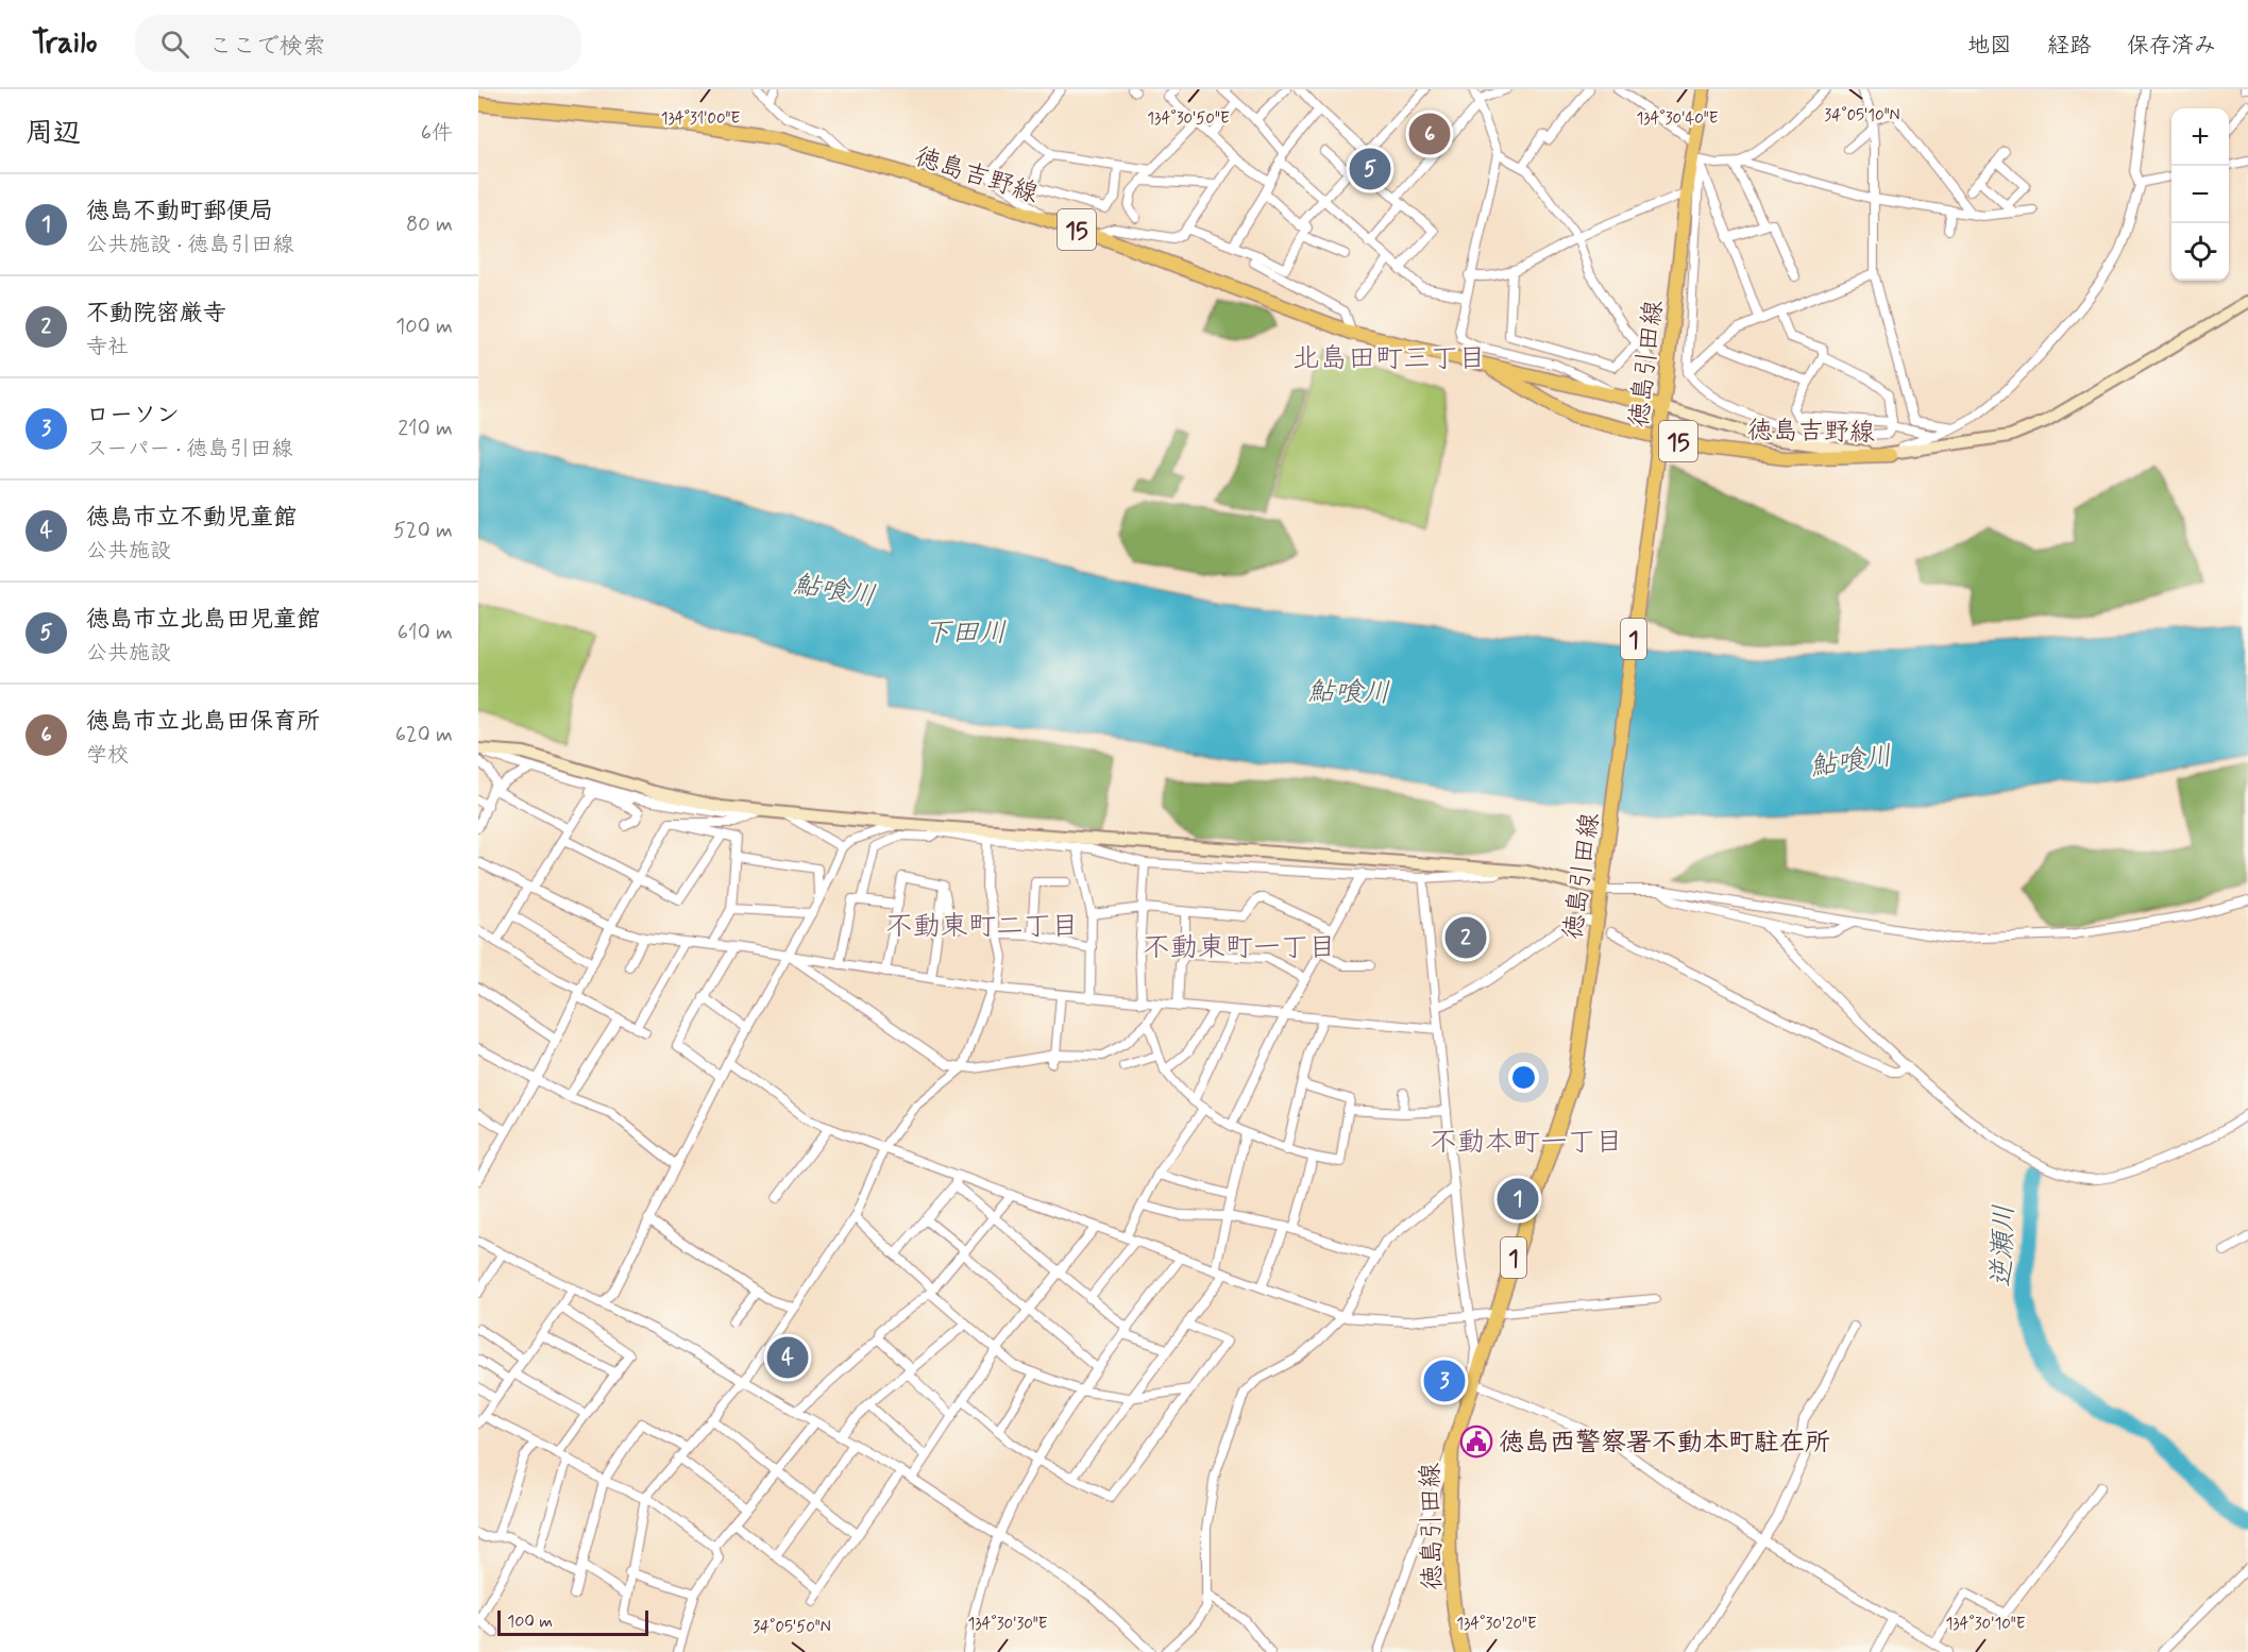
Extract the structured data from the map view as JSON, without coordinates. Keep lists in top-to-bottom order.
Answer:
{
  "streets": {
    "main road": [
      "徳島吉野線",
      "15",
      "徳島引田線",
      "1"
    ]
  },
  "crossings": [
    ["徳島吉野線", "徳島引田線"]
  ],
  "districts": [
    "北島田町三丁目",
    "不動東町二丁目",
    "不動東町一丁目",
    "不動本町一丁目"
  ],
  "water": ["鮎喰川", "下田川", "逆瀬川"],
  "places": {
    "public building": ["徳島西警察署不動本町駐在所"]
  },
  "scale_bar": "100 m",
  "page": {
    "header": "Trailo",
    "search": "ここで検索",
    "nav": ["地図", "経路", "保存済み"],
    "heading": ["周辺", "6件"],
    "map_buttons": ["+", "−"],
    "pins": [
      "6",
      "5",
      "2",
      "1",
      "4",
      "3"
    ],
    "list": [
      {
        "mark": "1",
        "name": "徳島不動町郵便局",
        "note": "公共施設 · 徳島引田線",
        "value": "80 m"
      },
      {
        "mark": "2",
        "name": "不動院密厳寺",
        "note": "寺社",
        "value": "100 m"
      },
      {
        "mark": "3",
        "name": "ローソン",
        "note": "スーパー · 徳島引田線",
        "value": "210 m"
      },
      {
        "mark": "4",
        "name": "徳島市立不動児童館",
        "note": "公共施設",
        "value": "520 m"
      },
      {
        "mark": "5",
        "name": "徳島市立北島田児童館",
        "note": "公共施設",
        "value": "610 m"
      },
      {
        "mark": "6",
        "name": "徳島市立北島田保育所",
        "note": "学校",
        "value": "620 m"
      }
    ],
    "scale": "100 m"
  },
  "coordinates": [
    "34°05'10\"N",
    "134°31'00\"E",
    "134°30'50\"E",
    "134°30'40\"E",
    "134°30'30\"E",
    "134°30'20\"E",
    "134°30'10\"E",
    "34°05'50\"N"
  ]
}
